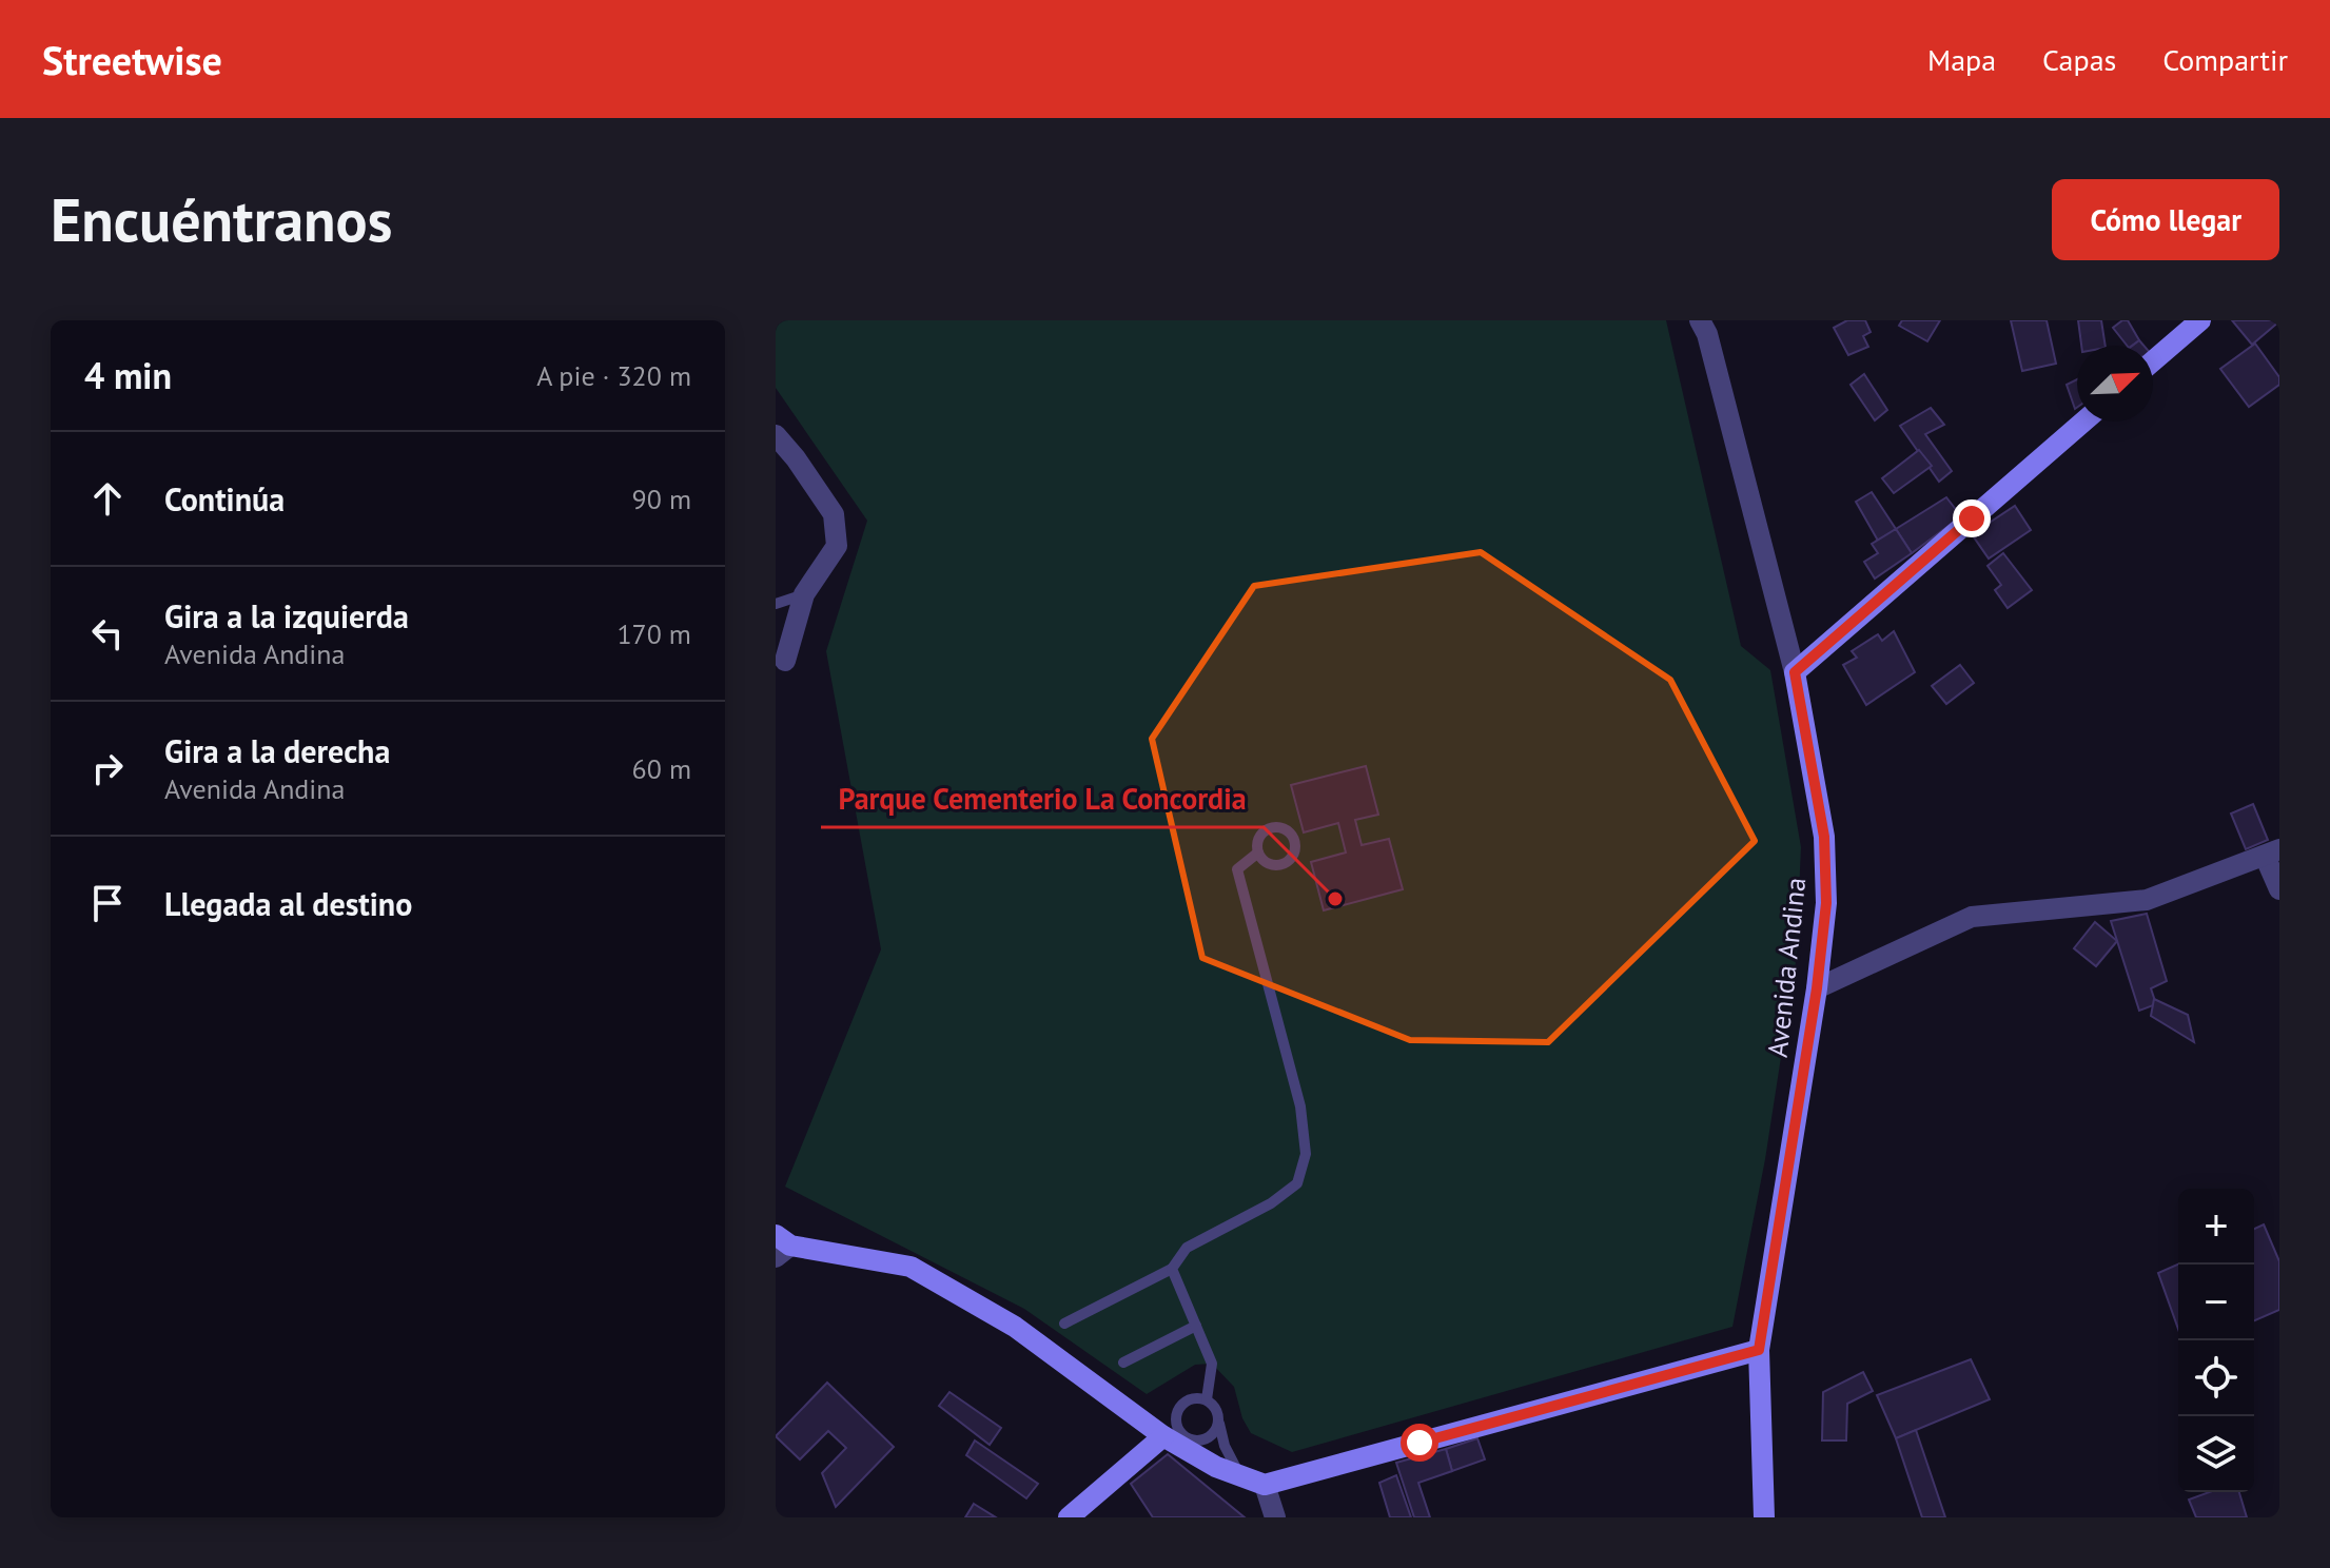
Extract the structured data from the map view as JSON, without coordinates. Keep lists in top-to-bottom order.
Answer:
{
  "streets": {
    "street": ["Avenida Andina"]
  },
  "places": ["Parque Cementerio La Concordia"],
  "north": "top right",
  "page": {
    "header": "Streetwise",
    "nav": ["Mapa", "Capas", "Compartir"],
    "buttons": "Cómo llegar",
    "title": "Encuéntranos",
    "heading": ["4 min", "A pie · 320 m"],
    "list": [
      ["Continúa", "90 m"],
      ["Gira a la izquierda", "Avenida Andina", "170 m"],
      ["Gira a la derecha", "Avenida Andina", "60 m"],
      "Llegada al destino"
    ],
    "map_buttons": ["+", "−"]
  }
}
